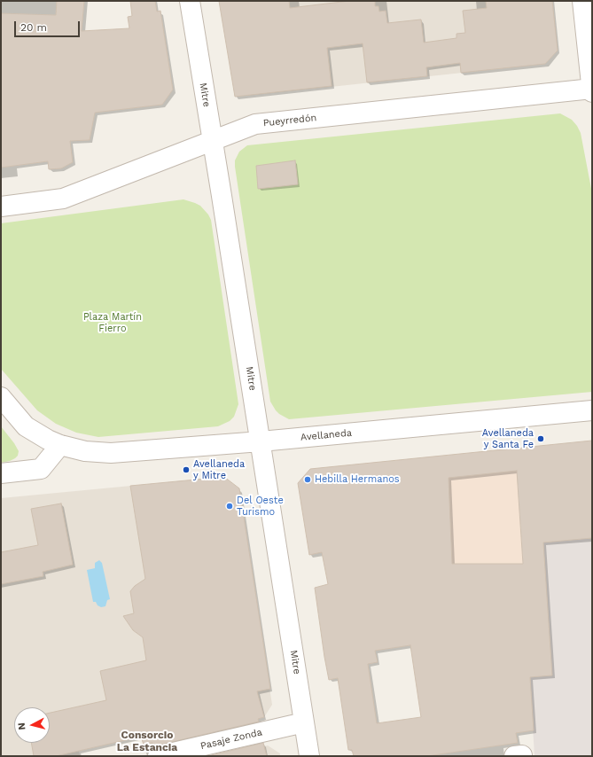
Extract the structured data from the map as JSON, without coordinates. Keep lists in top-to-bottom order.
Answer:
{
  "streets": {
    "street": [
      "Mitre",
      "Pueyrredón",
      "Avellaneda",
      "Pasaje Zonda"
    ]
  },
  "crossings": [
    ["Mitre", "Pueyrredón"],
    ["Mitre", "Avellaneda"],
    ["Mitre", "Pasaje Zonda"]
  ],
  "districts": ["Consorcio La Estancia"],
  "parks": ["Plaza Martín Fierro"],
  "places": [
    "Avellaneda y Santa Fe",
    "Avellaneda y Mitre",
    "Hebilla Hermanos",
    "Del Oeste Turismo"
  ],
  "scale_bar": "20 m",
  "north": "left"
}
